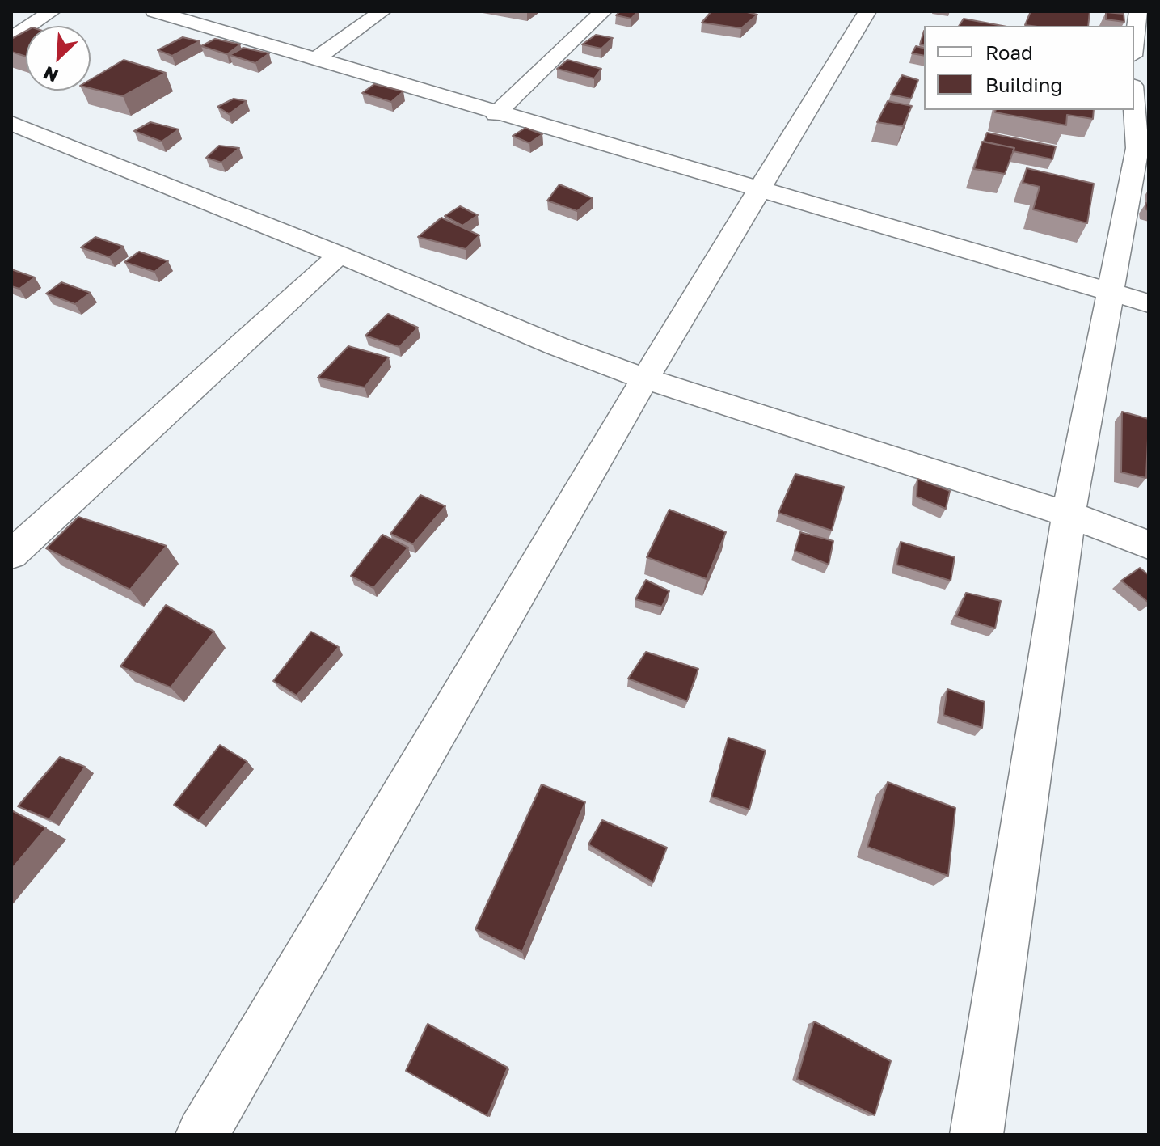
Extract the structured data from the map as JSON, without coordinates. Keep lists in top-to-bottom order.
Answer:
{
  "legend": ["Road", "Building"],
  "north": "bottom left"
}
